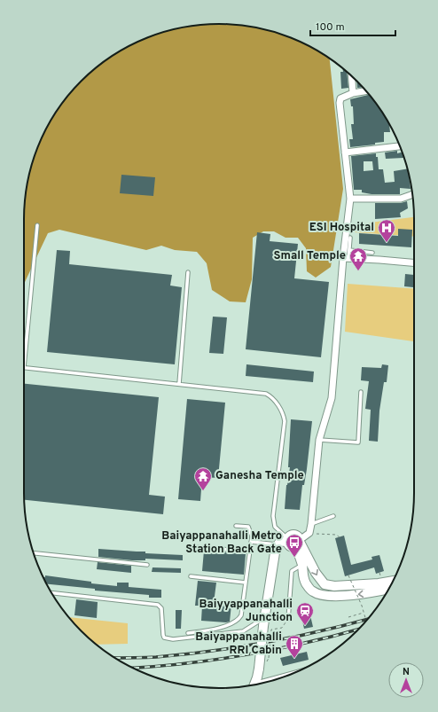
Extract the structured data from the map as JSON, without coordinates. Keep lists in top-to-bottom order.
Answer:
{
  "places": {
    "hospital": ["ESI Hospital"],
    "temple": ["Small Temple", "Ganesha Temple"],
    "bus stop": ["Baiyappanahalli Metro Station Back Gate"],
    "station": ["Baiyyappanahalli Junction"],
    "building": ["Baiyappanahalli RRI Cabin"]
  },
  "scale_bar": "100 m",
  "north": "top"
}
